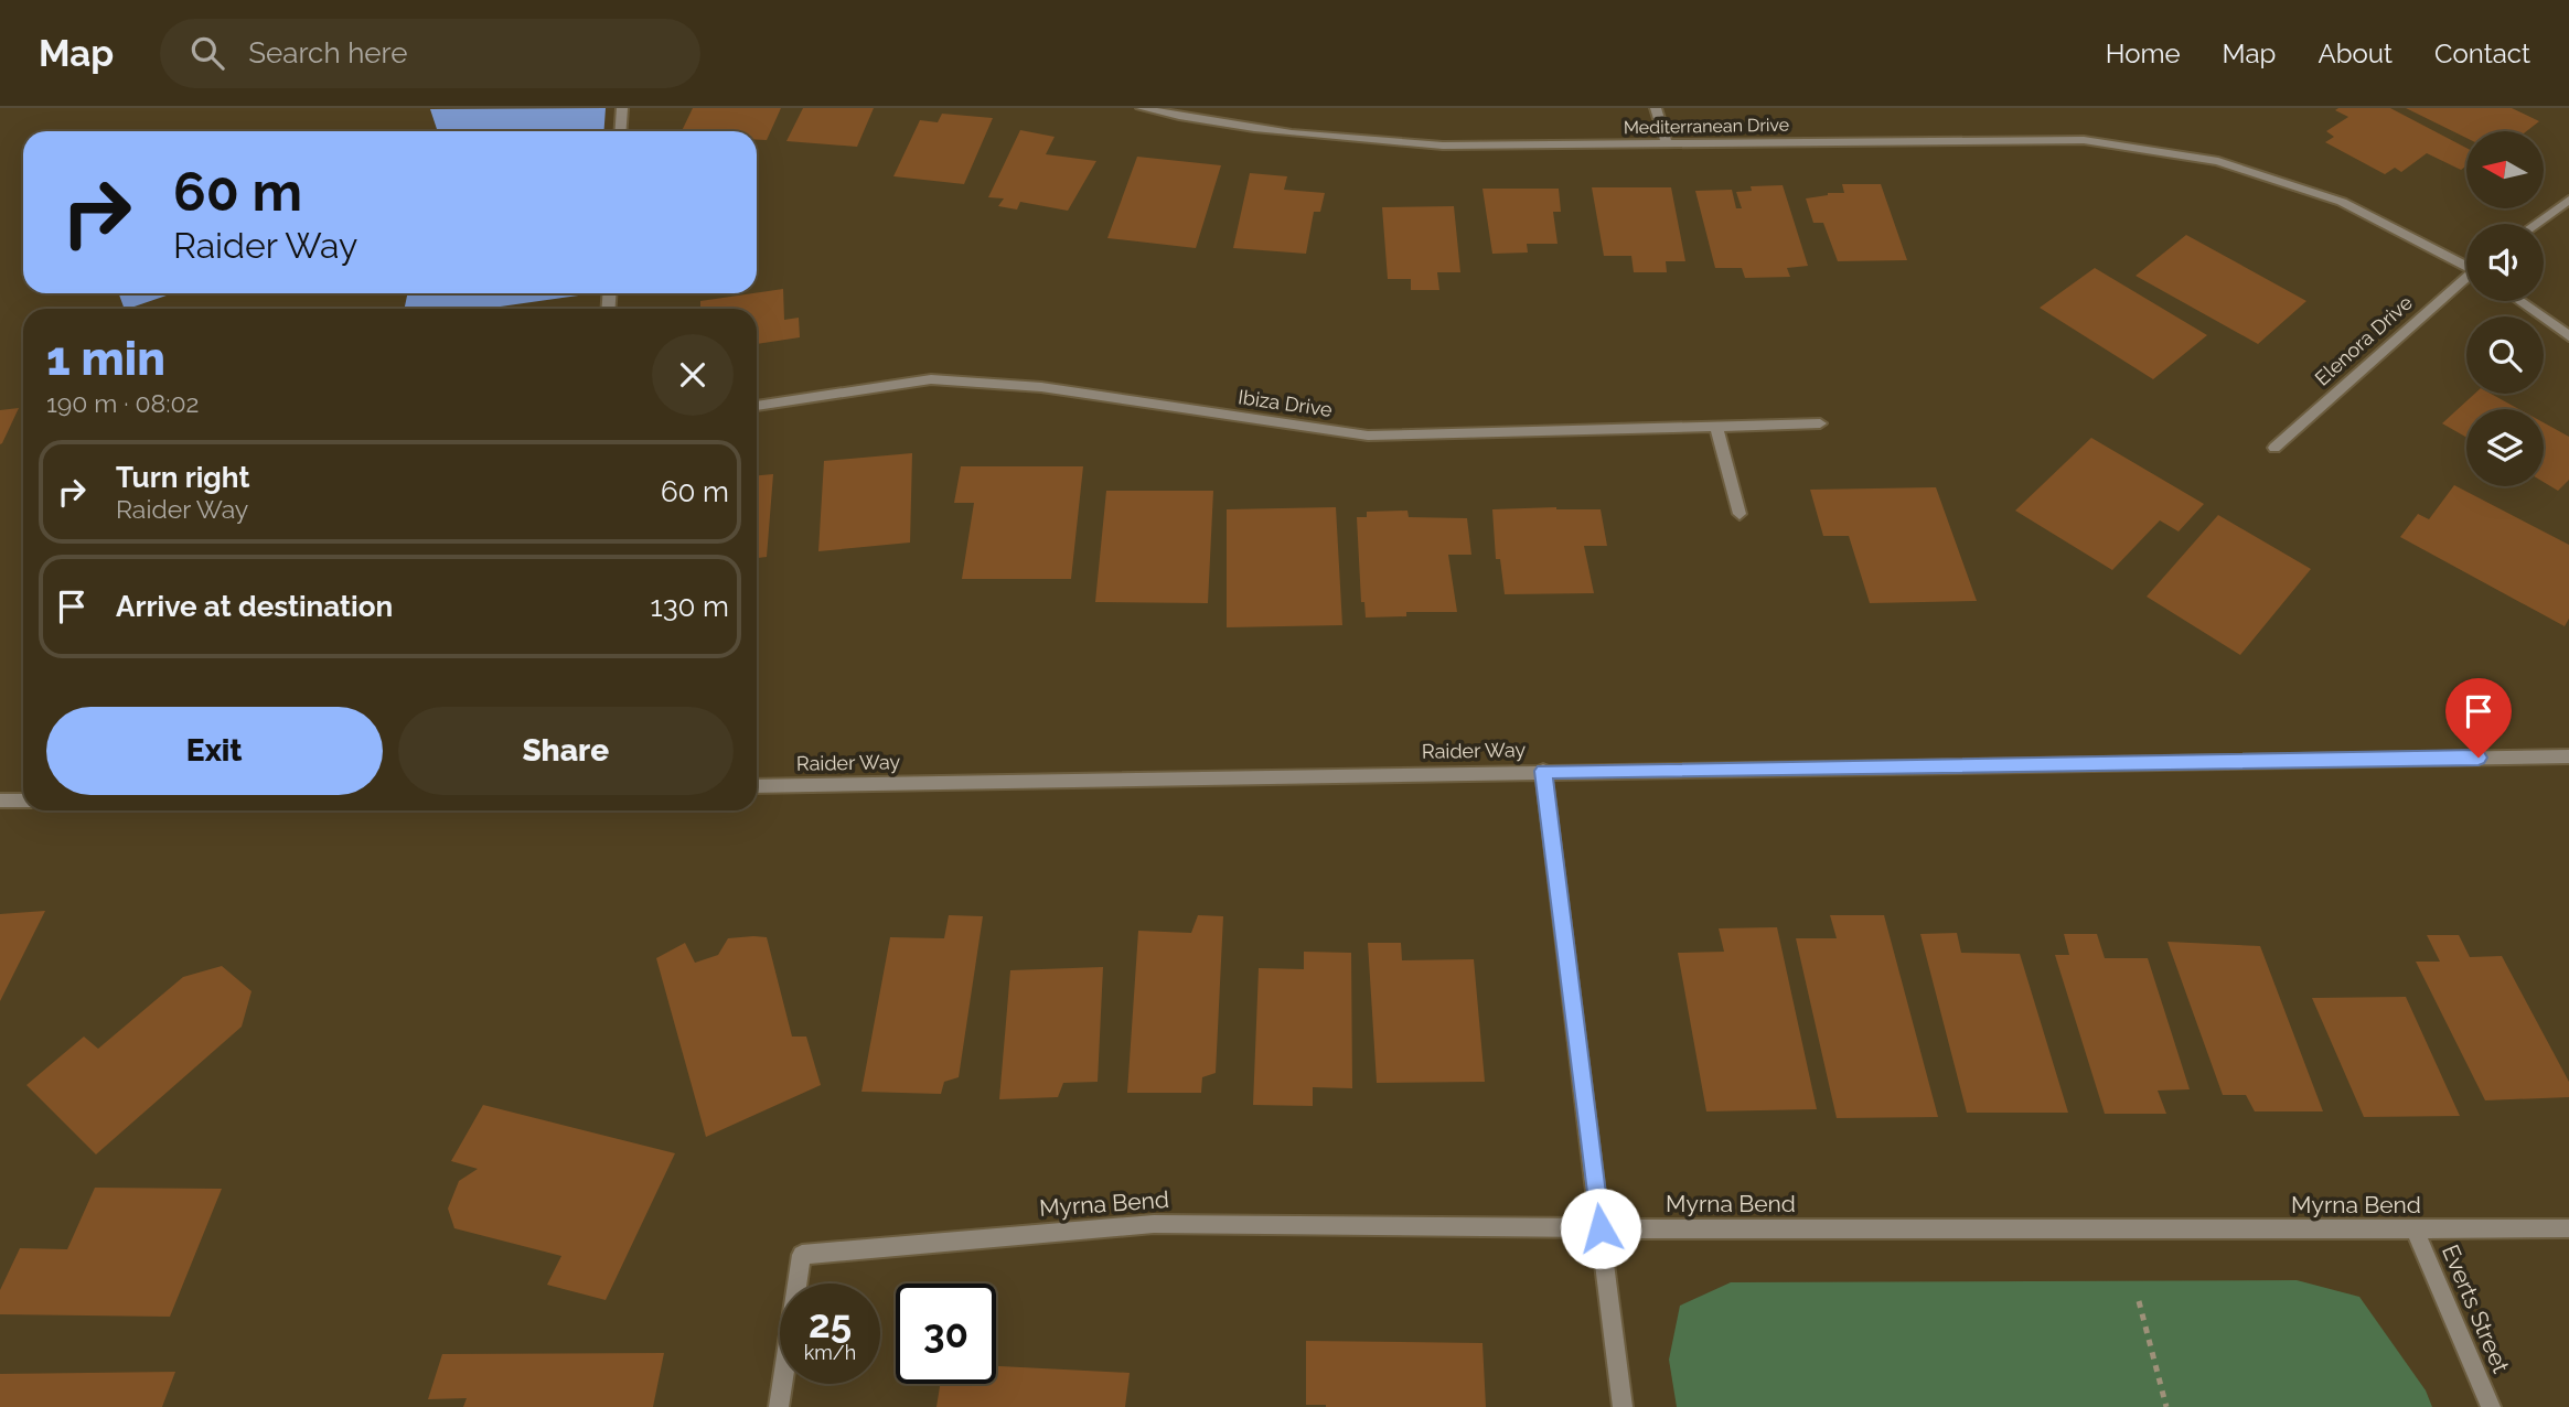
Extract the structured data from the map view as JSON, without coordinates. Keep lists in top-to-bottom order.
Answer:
{
  "streets": {
    "street": [
      "Mediterranean Drive",
      "Elenora Drive",
      "Ibiza Drive",
      "Raider Way",
      "Myrna Bend",
      "Everts Street"
    ]
  },
  "crossings": [
    ["Myrna Bend", "Everts Street"]
  ],
  "north": "left",
  "page": {
    "header": "Map",
    "search": "Search here",
    "nav": [
      "Home",
      "Map",
      "About",
      "Contact"
    ],
    "turn": ["60 m", "Raider Way"],
    "heading": ["1 min", "190 m · 08:02"],
    "list": [
      {
        "name": "Turn right",
        "note": "Raider Way",
        "value": "60 m"
      },
      {
        "name": "Arrive at destination",
        "value": "130 m"
      }
    ],
    "buttons": ["Exit", "Share"],
    "speed": "25 km/h",
    "limit": "30"
  }
}
